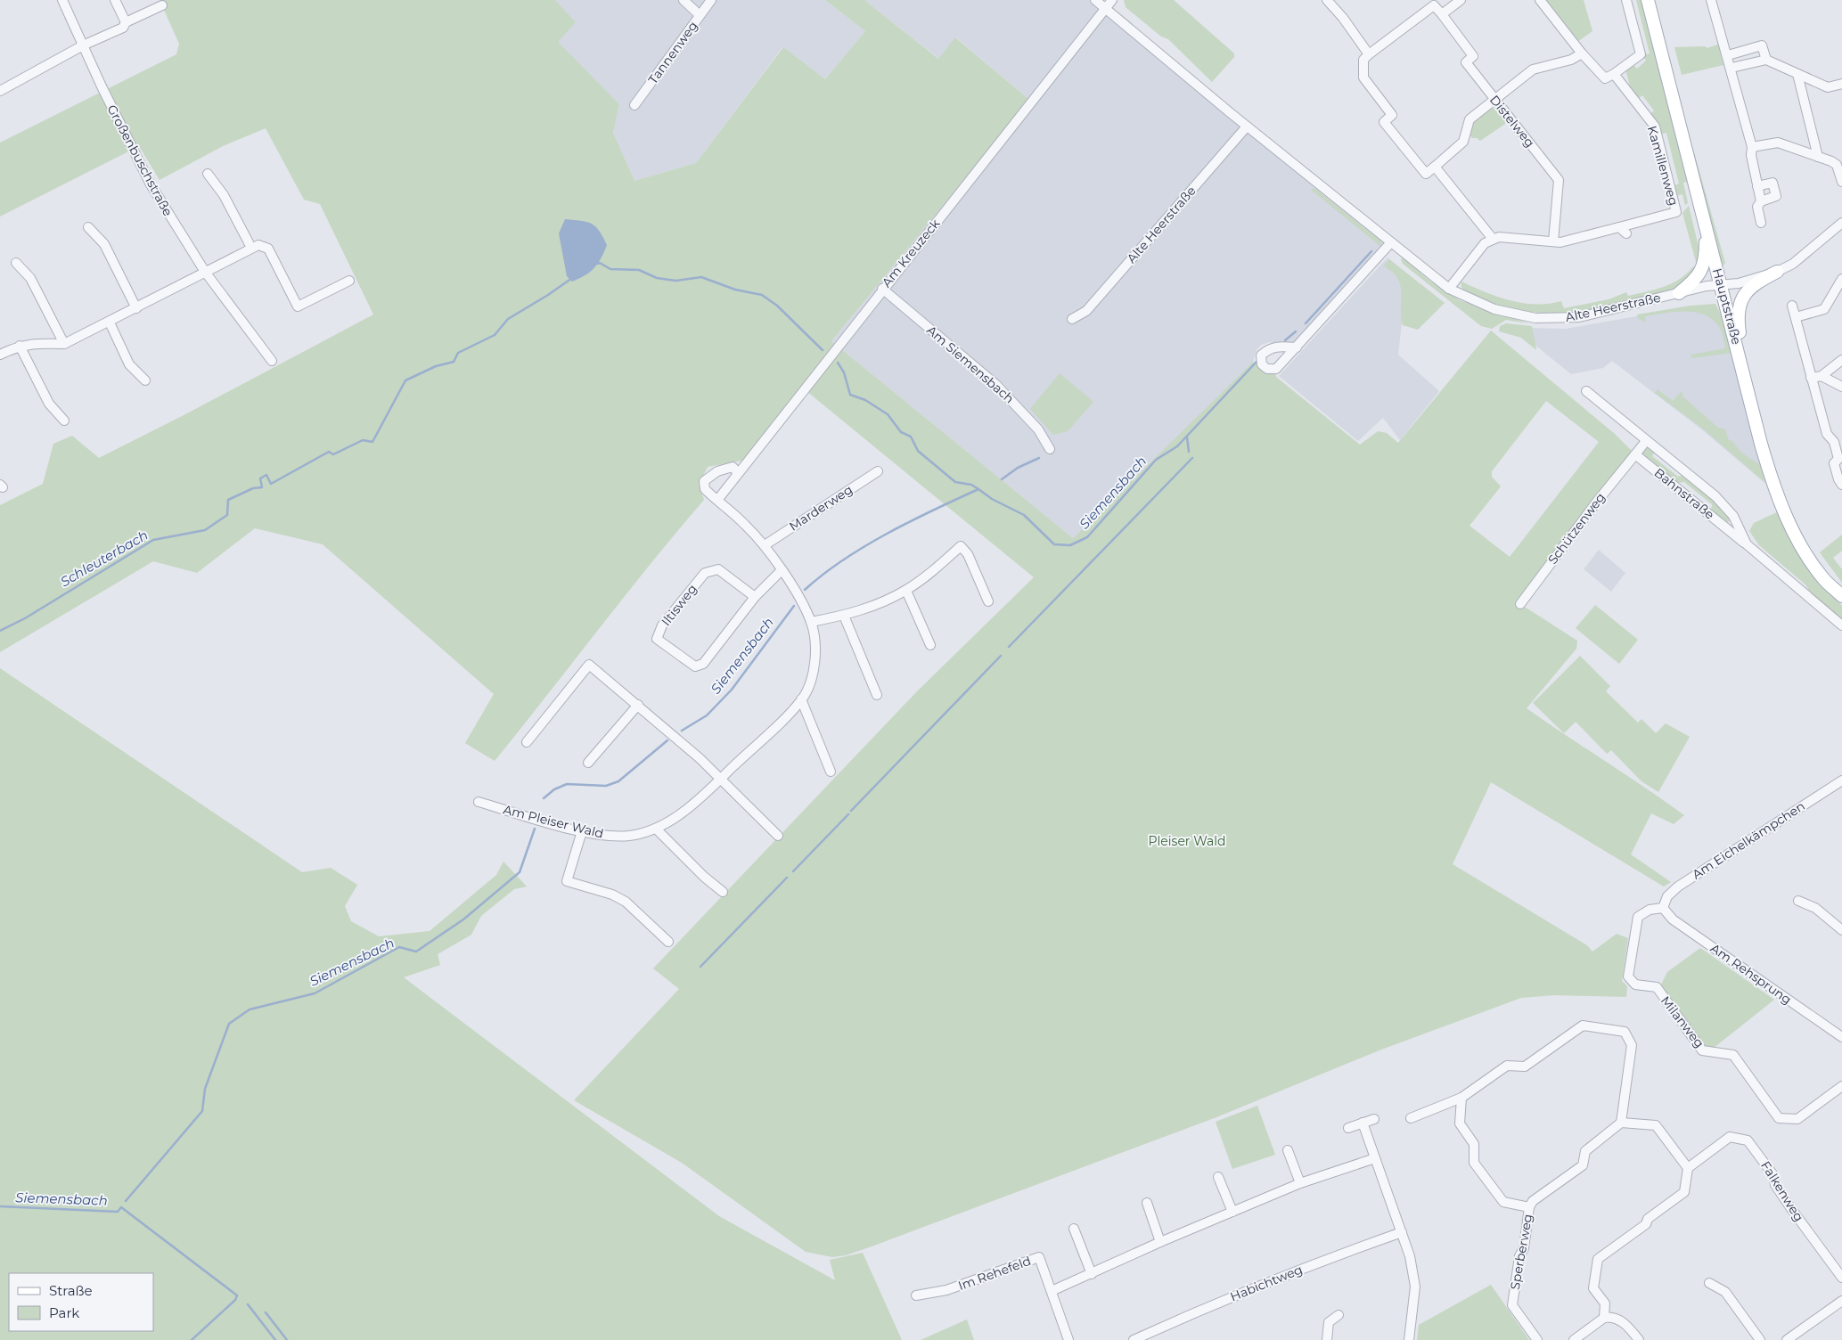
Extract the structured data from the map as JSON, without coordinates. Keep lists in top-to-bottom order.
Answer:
{
  "streets": {
    "main road": ["Hauptstraße"],
    "street": [
      "Tannenweg",
      "Distelweg",
      "Großenbuschstraße",
      "Kamillenweg",
      "Alte Heerstraße",
      "Am Kreuzeck",
      "Am Siemensbach",
      "Bahnstraße",
      "Marderweg",
      "Schützenweg",
      "Iltisweg",
      "Am Pleiser Wald",
      "Am Eichelkämpchen",
      "Am Rehsprung",
      "Milanweg",
      "Falkenweg",
      "Sperberweg",
      "Im Rehefeld",
      "Habichtweg"
    ]
  },
  "crossings": [
    ["Distelweg", "Kamillenweg"],
    ["Alte Heerstraße", "Am Kreuzeck"],
    ["Alte Heerstraße", "Hauptstraße"],
    ["Am Kreuzeck", "Am Siemensbach"],
    ["Am Kreuzeck", "Am Pleiser Wald"],
    ["Bahnstraße", "Schützenweg"],
    ["Marderweg", "Am Pleiser Wald"],
    ["Iltisweg", "Am Pleiser Wald"],
    ["Am Eichelkämpchen", "Am Rehsprung"],
    ["Am Eichelkämpchen", "Milanweg"],
    ["Am Rehsprung", "Milanweg"]
  ],
  "water": ["Siemensbach", "Schleuterbach"],
  "parks": ["Pleiser Wald"],
  "legend": ["Straße", "Park"]
}
